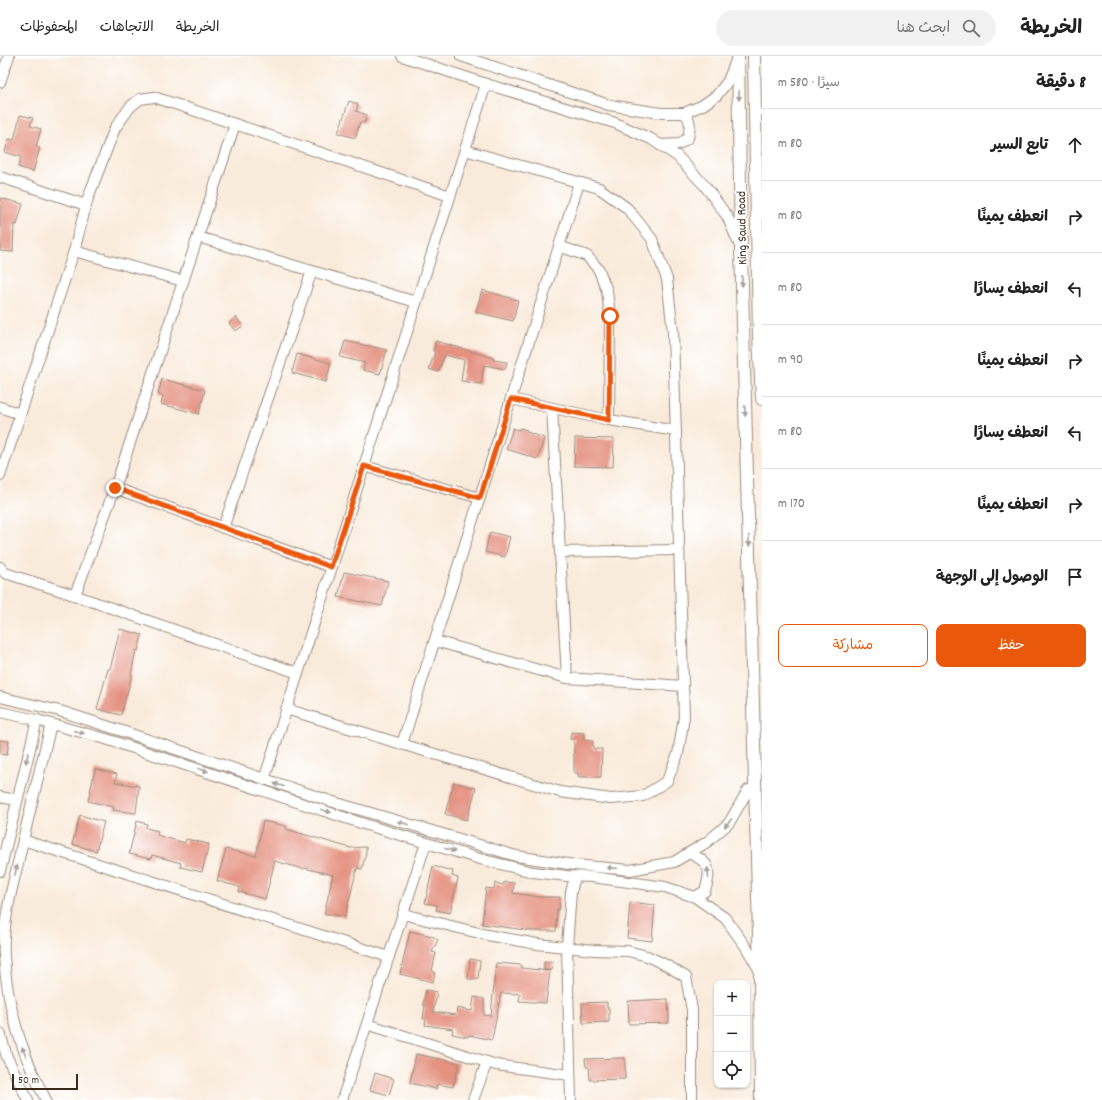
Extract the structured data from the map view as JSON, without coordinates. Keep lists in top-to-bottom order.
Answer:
{
  "streets": {
    "main road": ["King Saud Road"]
  },
  "scale_bar": "50 m",
  "page": {
    "header": "الخريطة",
    "search": "ابحث هنا",
    "nav": ["الخريطة", "الاتجاهات", "المحفوظات"],
    "heading": ["8 دقيقة", "سيرًا · 580 m"],
    "list": [
      ["تابع السير", "80 m"],
      ["انعطف يمينًا", "80 m"],
      ["انعطف يسارًا", "80 m"],
      ["انعطف يمينًا", "90 m"],
      ["انعطف يسارًا", "80 m"],
      ["انعطف يمينًا", "170 m"],
      "الوصول إلى الوجهة"
    ],
    "buttons": ["حفظ", "مشاركة"],
    "map_buttons": ["+", "−"],
    "scale": "50 m"
  }
}
